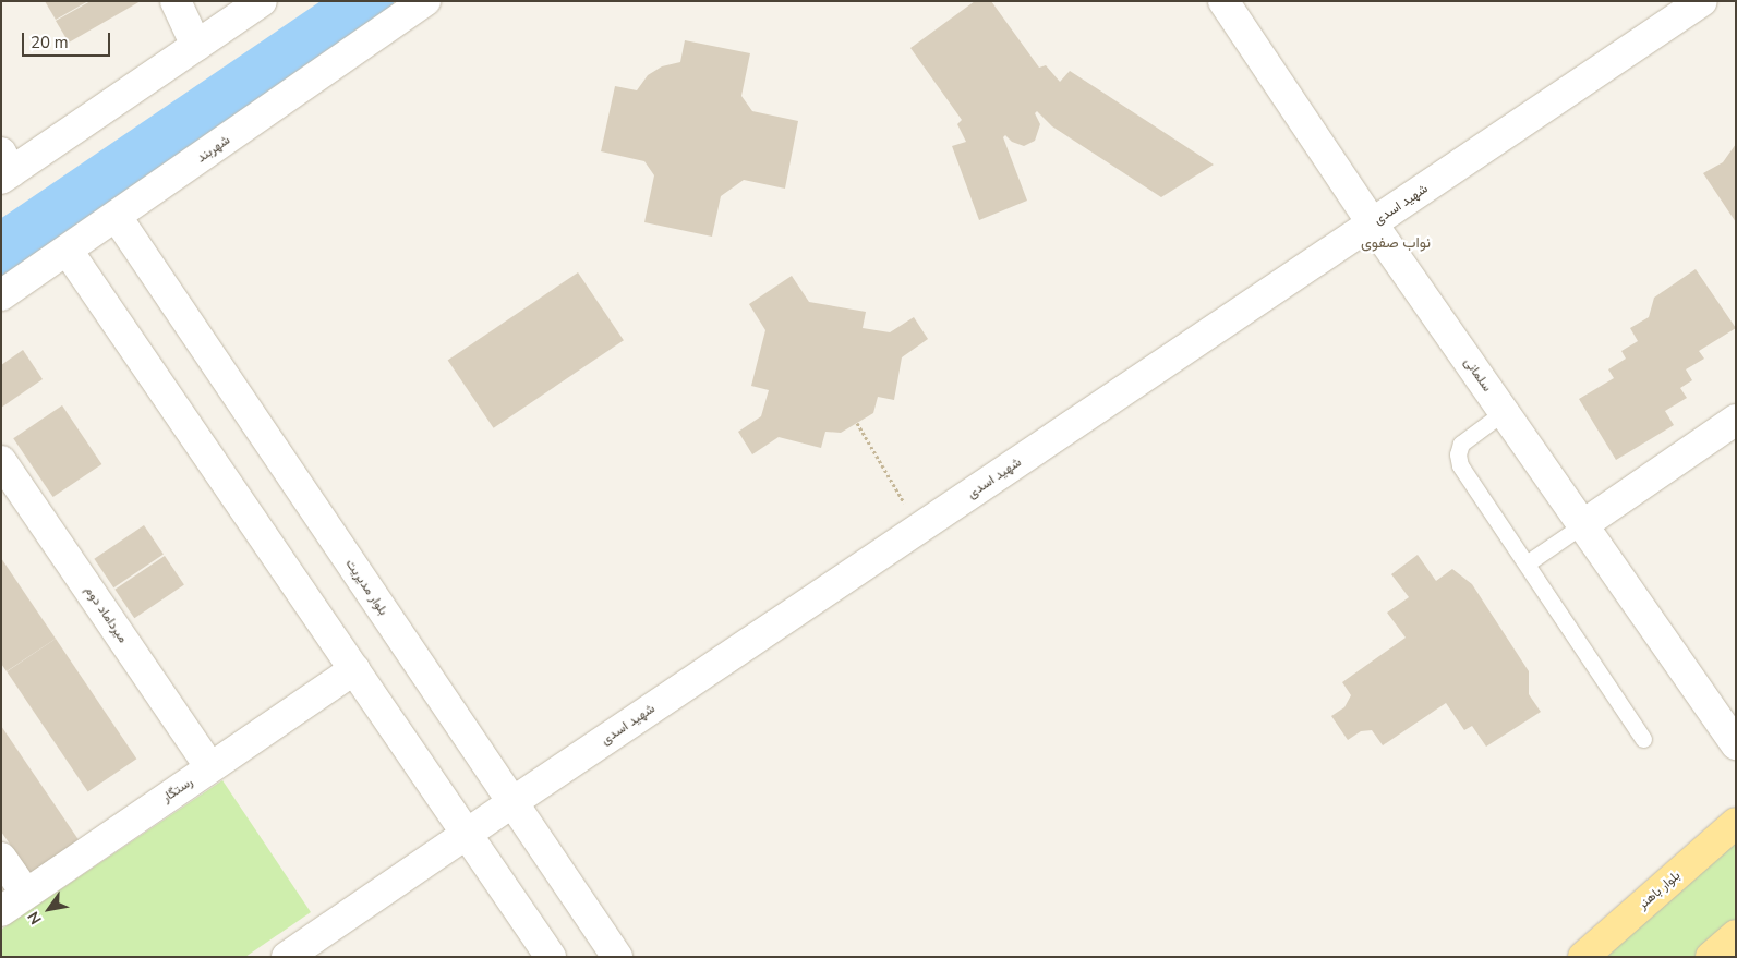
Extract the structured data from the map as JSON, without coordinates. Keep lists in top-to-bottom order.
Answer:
{
  "streets": {
    "main road": ["بلوار باهنر"],
    "street": [
      "شهربند",
      "شهید اسدی",
      "سلمانی",
      "بلوار مدیریت",
      "میرداماد دوم",
      "رستگار"
    ]
  },
  "crossings": [
    ["شهربند", "بلوار مدیریت"],
    ["شهید اسدی", "سلمانی"],
    ["شهید اسدی", "بلوار مدیریت"],
    ["میرداماد دوم", "رستگار"]
  ],
  "districts": ["نواب صفوی"],
  "scale_bar": "20 m",
  "north": "bottom left"
}
